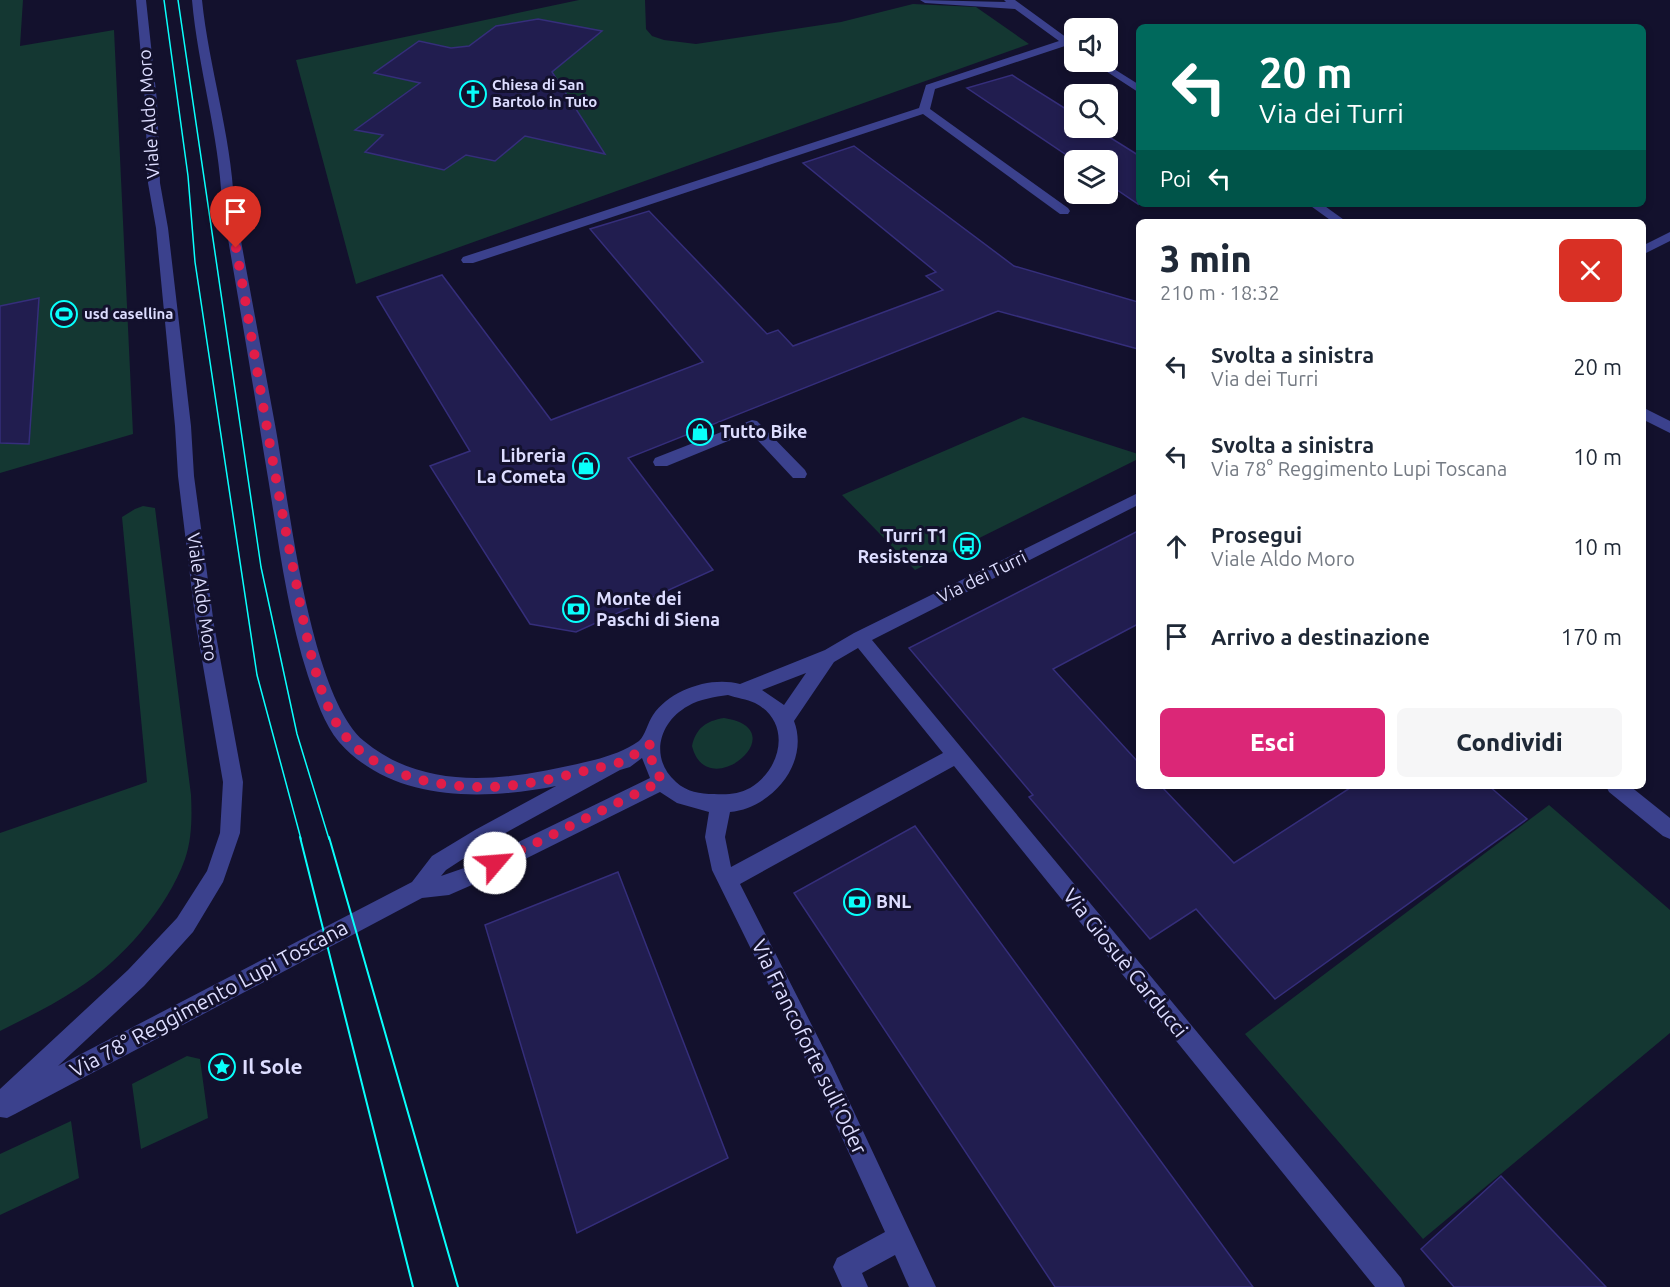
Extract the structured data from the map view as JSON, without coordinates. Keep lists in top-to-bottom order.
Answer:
{
  "streets": {
    "street": [
      "Viale Aldo Moro",
      "Via dei Turri",
      "Via Giosuè Carducci",
      "Via 78° Reggimento Lupi Toscana",
      "Via Francoforte sull'Oder"
    ]
  },
  "crossings": [
    ["Via dei Turri", "Via Giosuè Carducci"],
    ["Via dei Turri", "Via 78° Reggimento Lupi Toscana"],
    ["Via dei Turri", "Via Francoforte sull'Oder"],
    ["Via 78° Reggimento Lupi Toscana", "Via Francoforte sull'Oder"]
  ],
  "places": {
    "church": ["Chiesa di San Bartolo in Tuto"],
    "sports": ["usd casellina"],
    "shop": ["Tutto Bike", "Libreria La Cometa"],
    "bus stop": ["Turri T1 Resistenza"],
    "bank": ["Monte dei Paschi di Siena", "BNL"],
    "place": ["Il Sole"]
  },
  "page": {
    "turn": ["20 m", "Via dei Turri"],
    "then": "Poi",
    "heading": ["3 min", "210 m · 18:32"],
    "list": [
      {
        "name": "Svolta a sinistra",
        "note": "Via dei Turri",
        "value": "20 m"
      },
      {
        "name": "Svolta a sinistra",
        "note": "Via 78° Reggimento Lupi Toscana",
        "value": "10 m"
      },
      {
        "name": "Prosegui",
        "note": "Viale Aldo Moro",
        "value": "10 m"
      },
      {
        "name": "Arrivo a destinazione",
        "value": "170 m"
      }
    ],
    "buttons": ["Esci", "Condividi"]
  }
}
